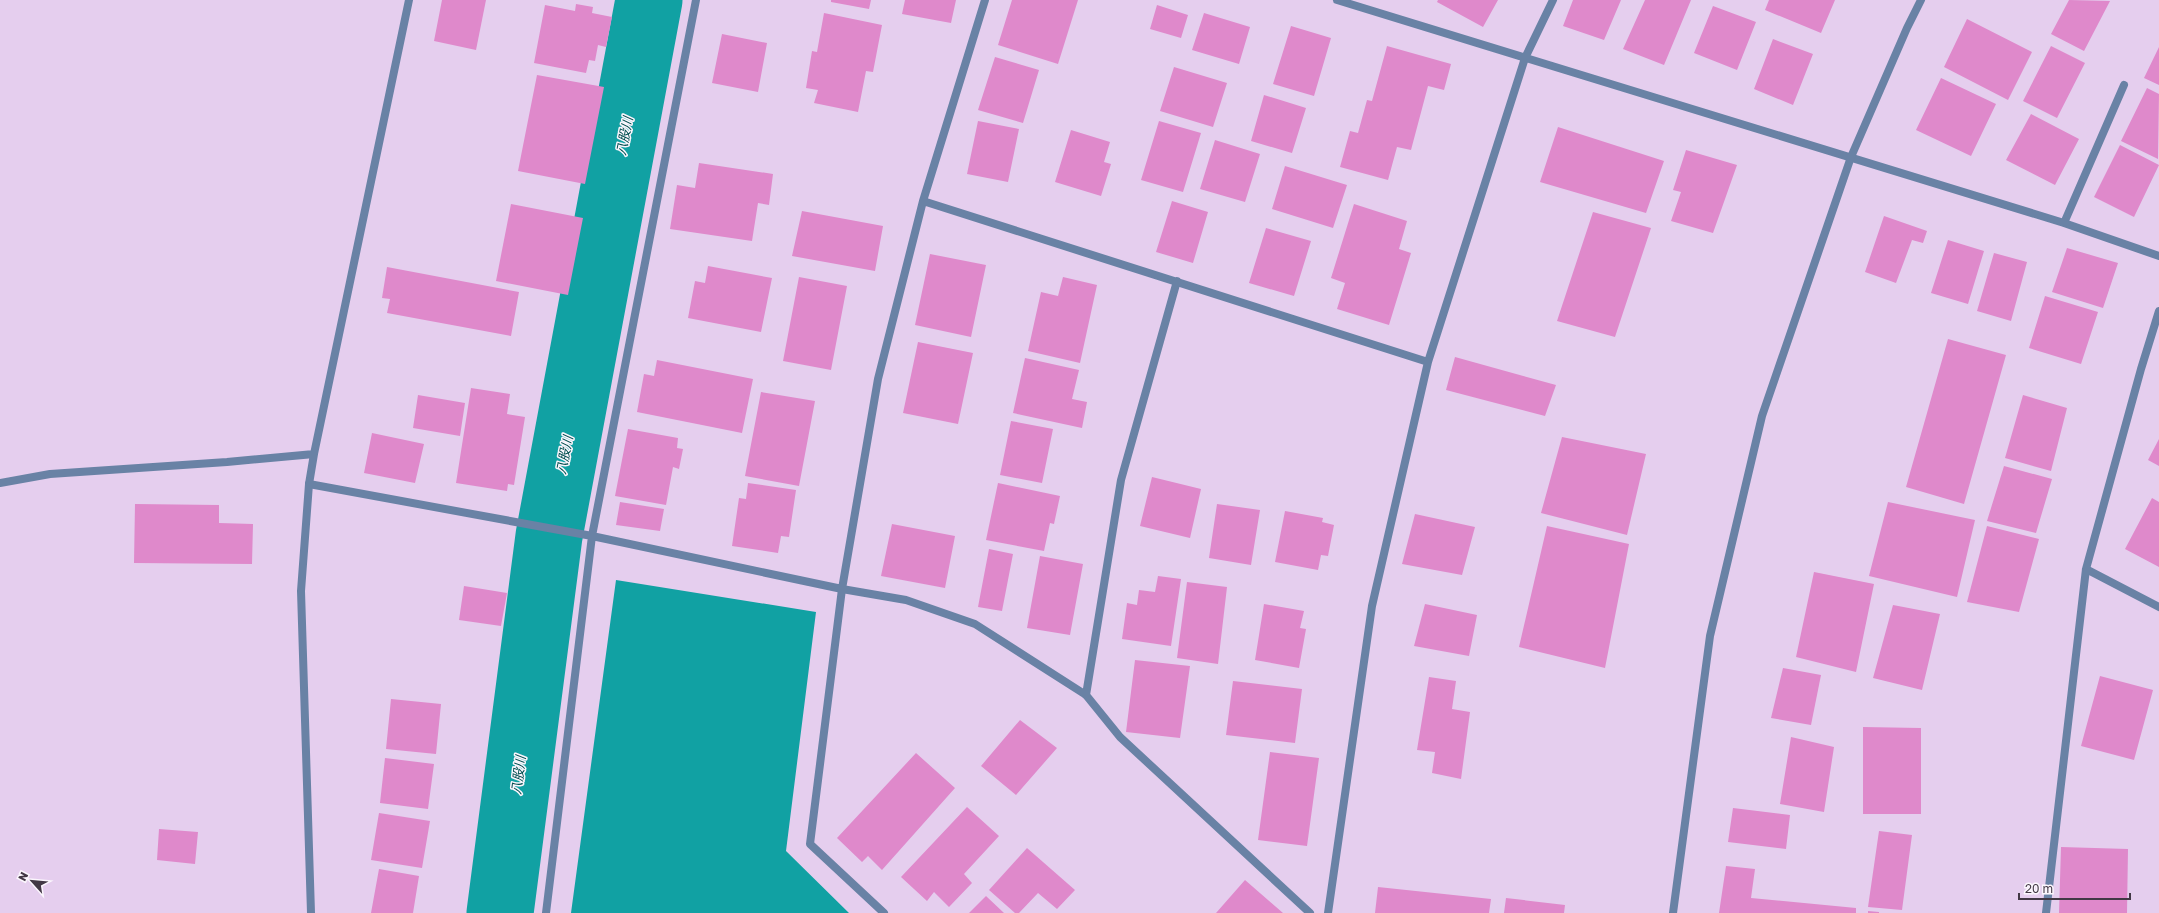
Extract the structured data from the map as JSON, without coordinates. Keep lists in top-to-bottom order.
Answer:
{
  "water": ["八股川"],
  "scale_bar": "20 m",
  "north": "top left"
}
